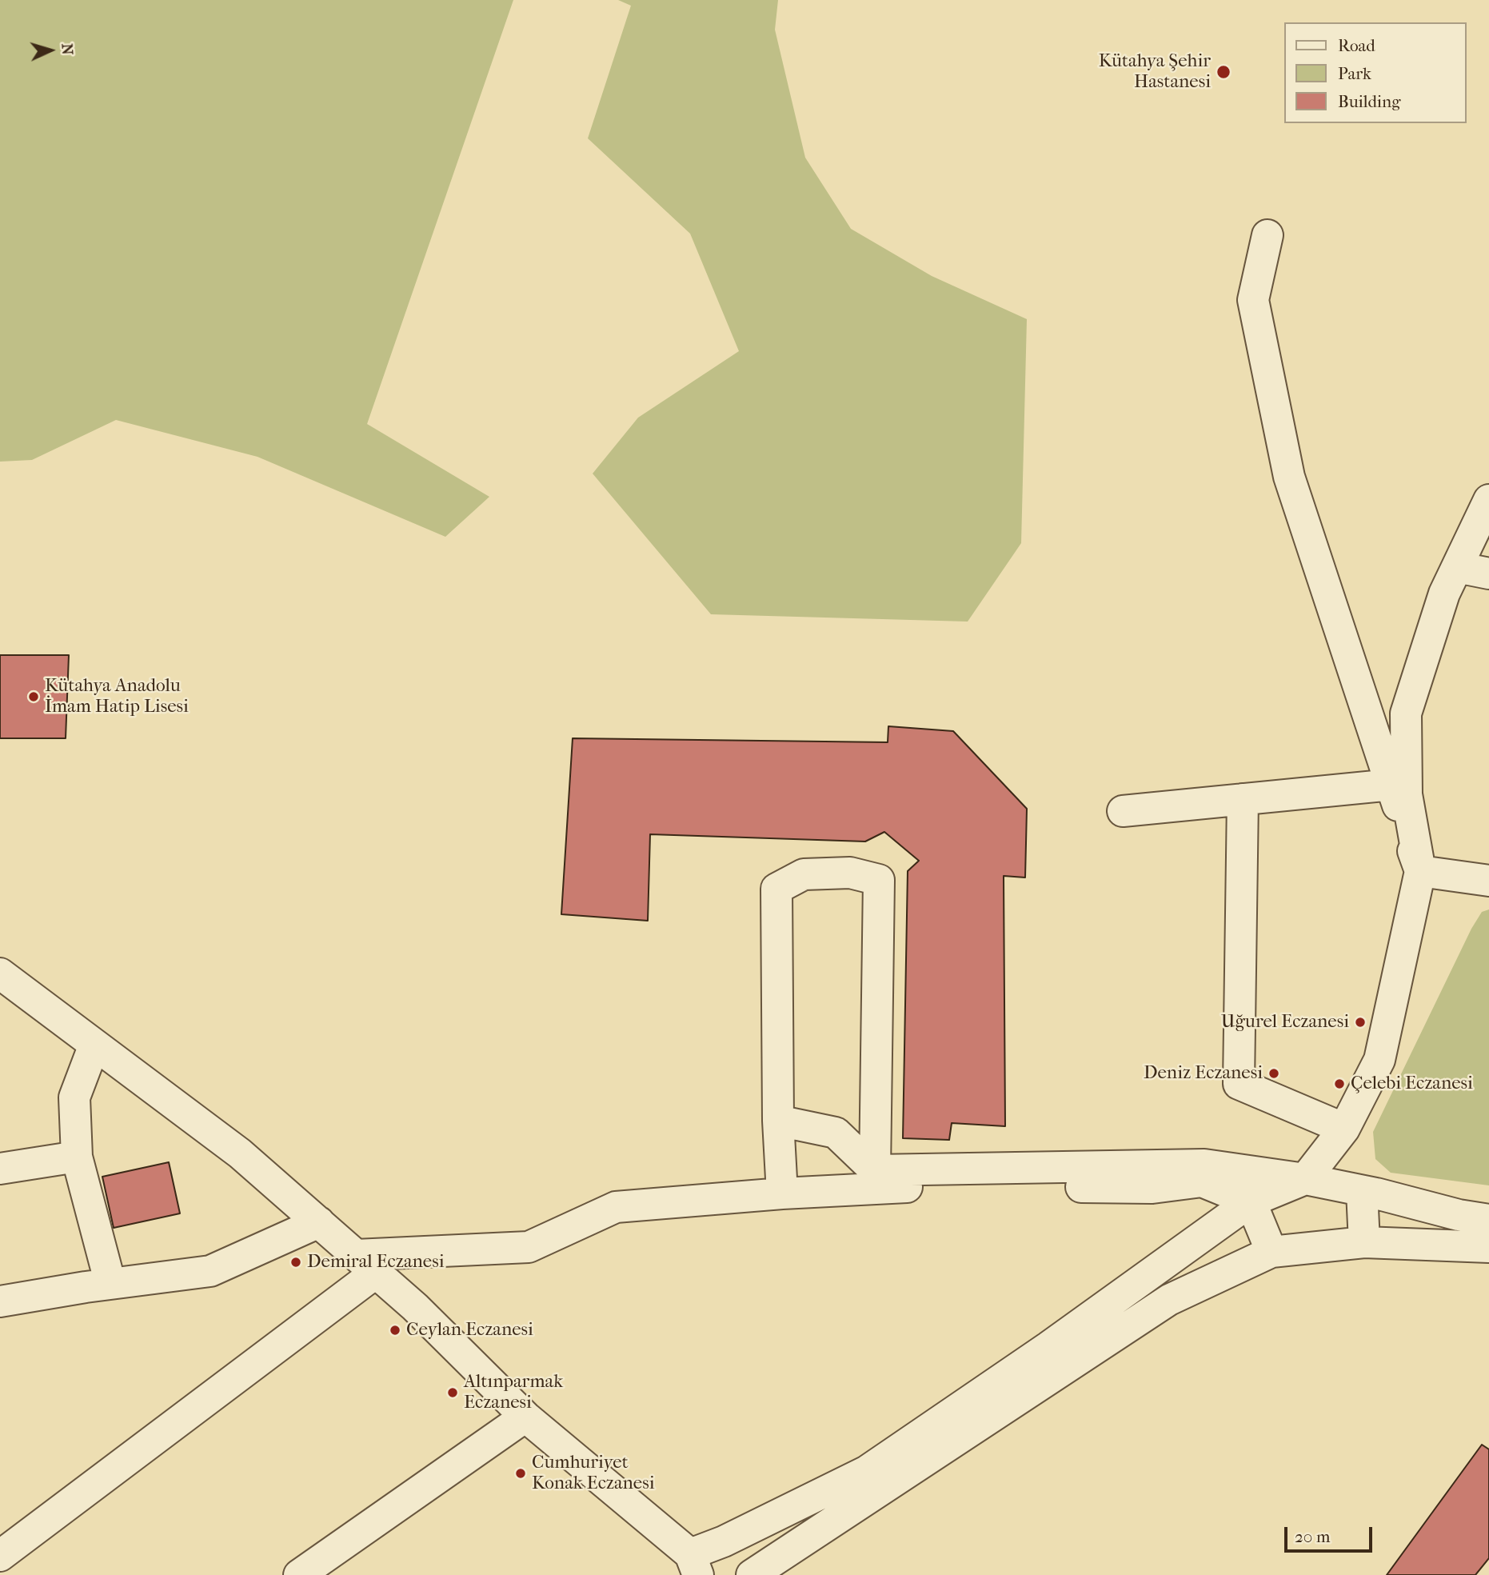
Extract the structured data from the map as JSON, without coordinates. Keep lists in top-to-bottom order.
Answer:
{
  "places": [
    "Kütahya Şehir Hastanesi",
    "Kütahya Anadolu İmam Hatip Lisesi",
    "Uğurel Eczanesi",
    "Deniz Eczanesi",
    "Çelebi Eczanesi",
    "Demiral Eczanesi",
    "Ceylan Eczanesi",
    "Altınparmak Eczanesi",
    "Cumhuriyet Konak Eczanesi"
  ],
  "legend": ["Road", "Park", "Building"],
  "scale_bar": "20 m",
  "north": "right"
}
